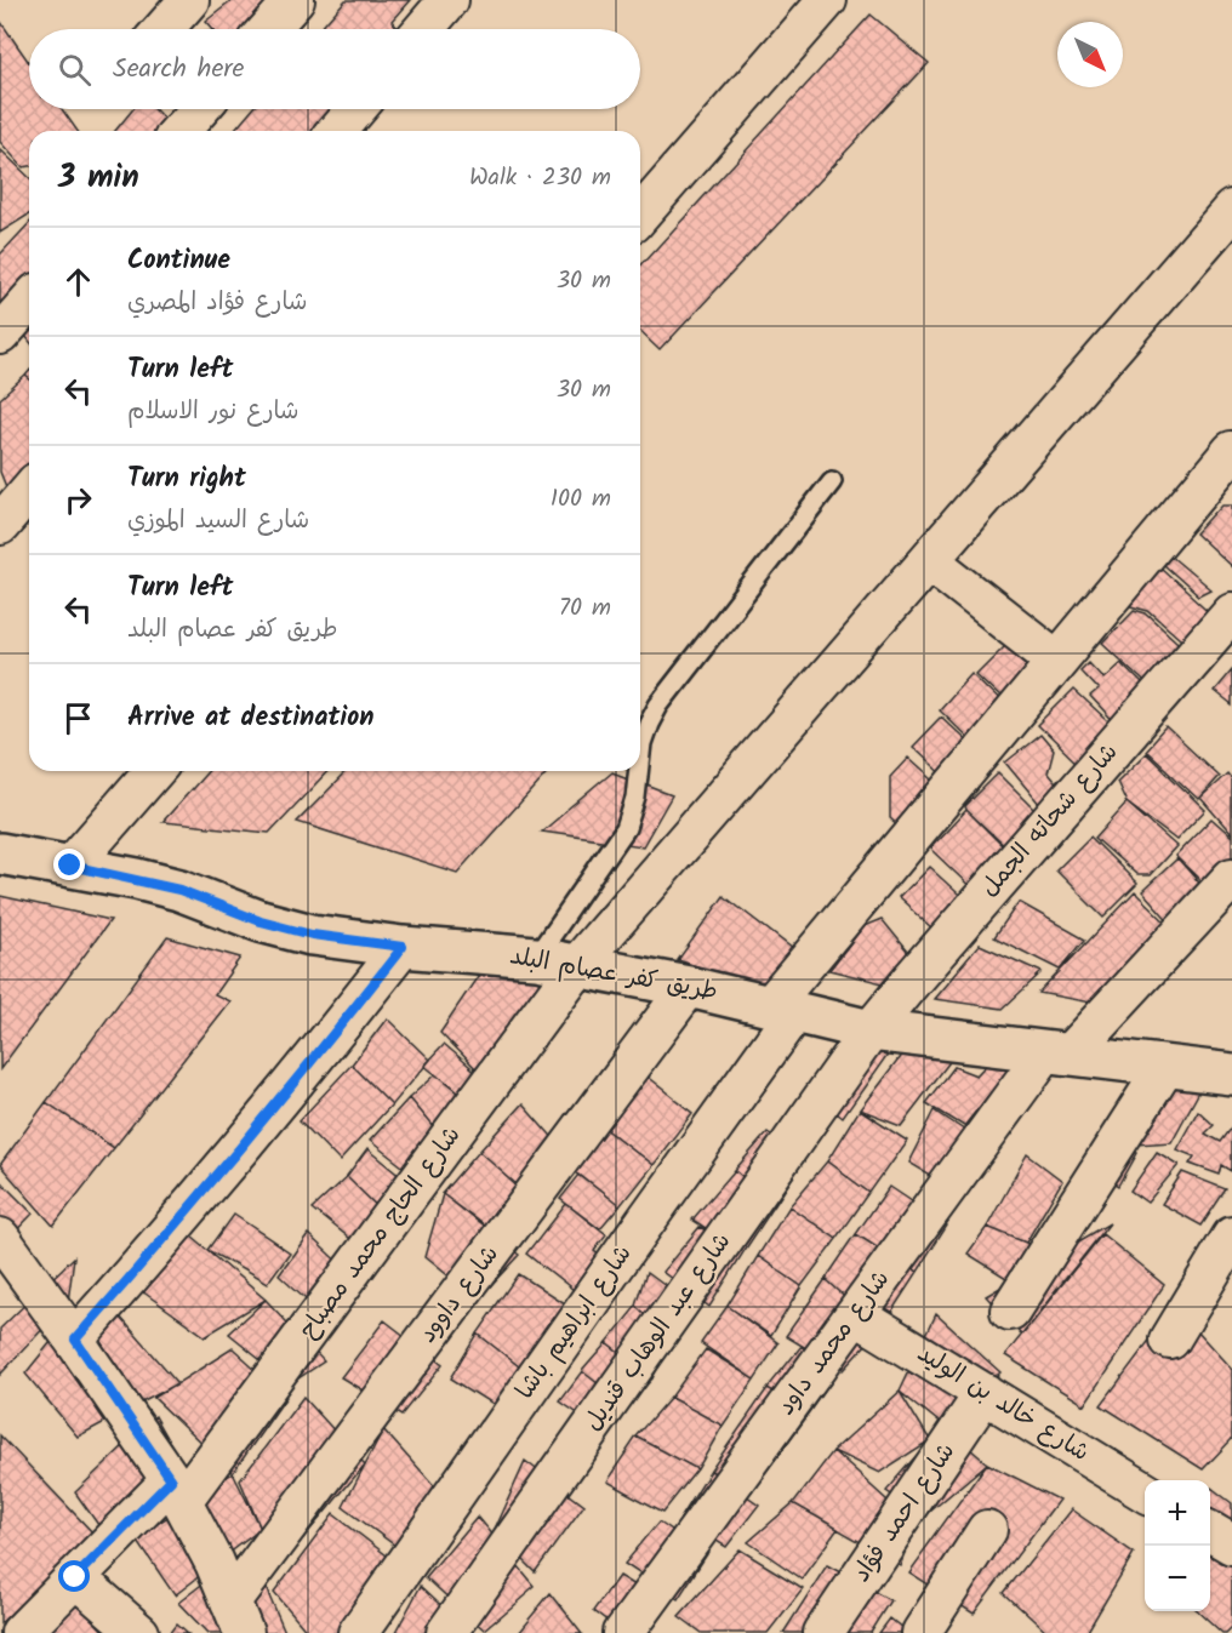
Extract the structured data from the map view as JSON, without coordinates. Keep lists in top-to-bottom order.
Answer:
{
  "streets": {
    "street": [
      "شارع شحاته الجمل",
      "طريق كفر عصام البلد",
      "شارع الحاج محمد مصباح",
      "شارع داوود",
      "شارع ابراهيم باشا",
      "شارع عبد الوهاب قنديل",
      "شارع محمد داود",
      "شارع خالد بن الوليد",
      "شارع احمد فؤاد"
    ]
  },
  "crossings": [
    ["شارع شحاته الجمل", "طريق كفر عصام البلد"],
    ["شارع شحاته الجمل", "شارع عبد الوهاب قنديل"],
    ["طريق كفر عصام البلد", "شارع الحاج محمد مصباح"],
    ["طريق كفر عصام البلد", "شارع داوود"],
    ["طريق كفر عصام البلد", "شارع ابراهيم باشا"],
    ["طريق كفر عصام البلد", "شارع عبد الوهاب قنديل"],
    ["طريق كفر عصام البلد", "شارع محمد داود"],
    ["شارع محمد داود", "شارع خالد بن الوليد"],
    ["شارع خالد بن الوليد", "شارع احمد فؤاد"]
  ],
  "north": "bottom right",
  "page": {
    "search": "Search here",
    "heading": ["3 min", "Walk · 230 m"],
    "list": [
      ["Continue", "شارع فؤاد المصري", "30 m"],
      ["Turn left", "شارع نور الاسلام", "30 m"],
      ["Turn right", "شارع السيد الموزي", "100 m"],
      ["Turn left", "طريق كفر عصام البلد", "70 m"],
      "Arrive at destination"
    ],
    "map_buttons": ["+", "−"]
  }
}
